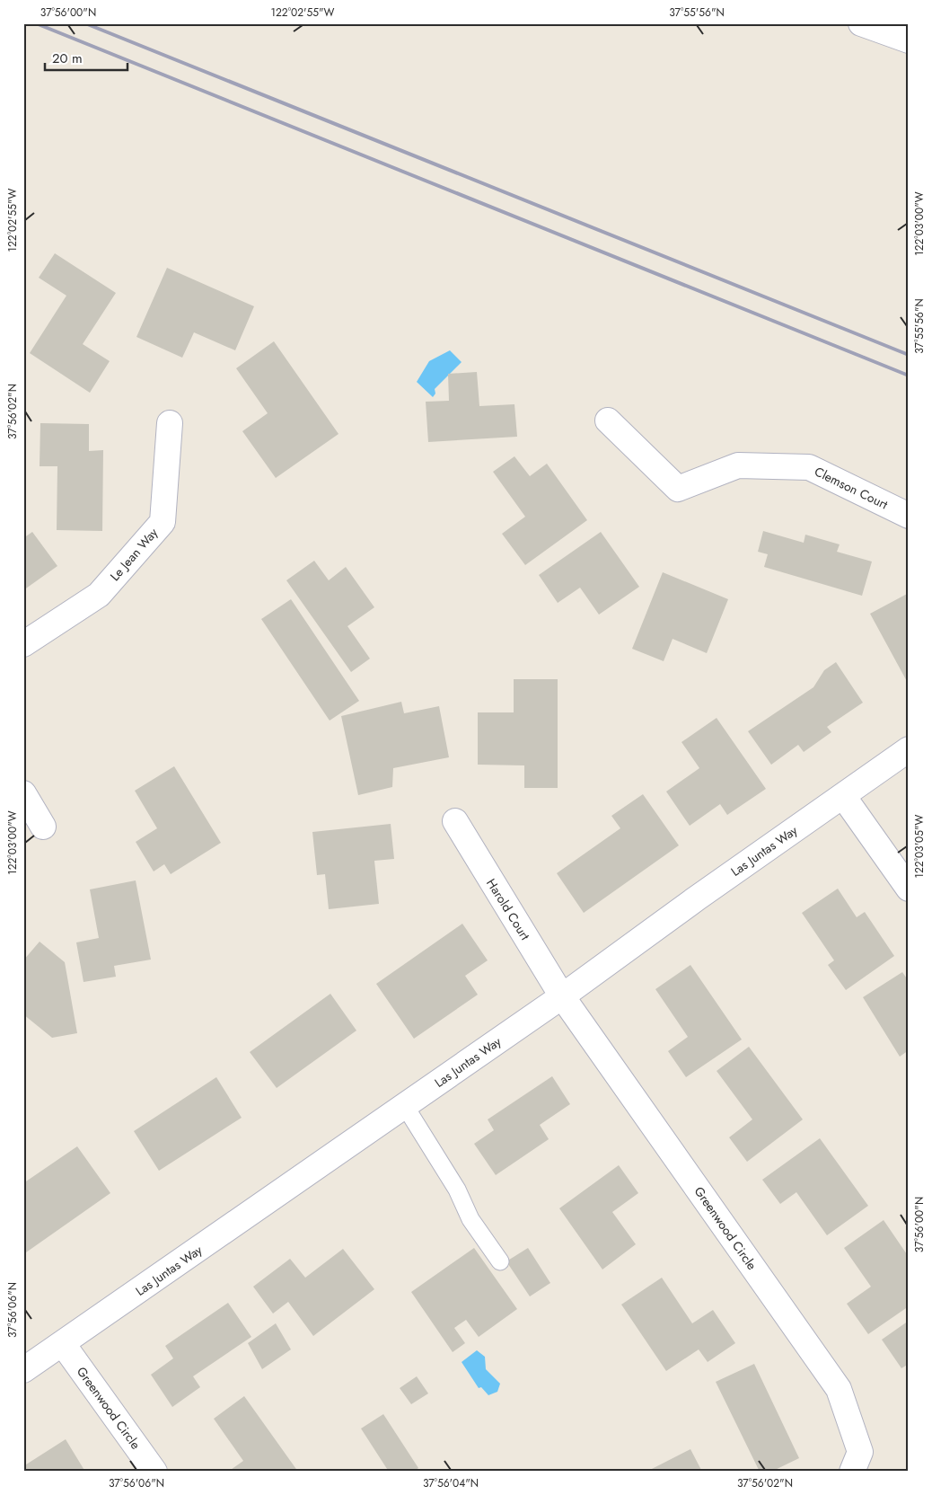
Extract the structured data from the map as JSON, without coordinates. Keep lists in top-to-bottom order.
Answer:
{
  "streets": {
    "street": [
      "Clemson Court",
      "Le Jean Way",
      "Las Juntas Way",
      "Harold Court",
      "Greenwood Circle"
    ]
  },
  "crossings": [
    ["Las Juntas Way", "Harold Court"],
    ["Las Juntas Way", "Greenwood Circle"],
    ["Harold Court", "Greenwood Circle"]
  ],
  "scale_bar": "20 m",
  "coordinates": [
    "37°56'00\"N",
    "122°02'55\"W",
    "37°55'56\"N",
    "122°03'00\"W",
    "37°56'02\"N",
    "122°03'05\"W",
    "37°56'06\"N",
    "37°56'04\"N"
  ]
}
